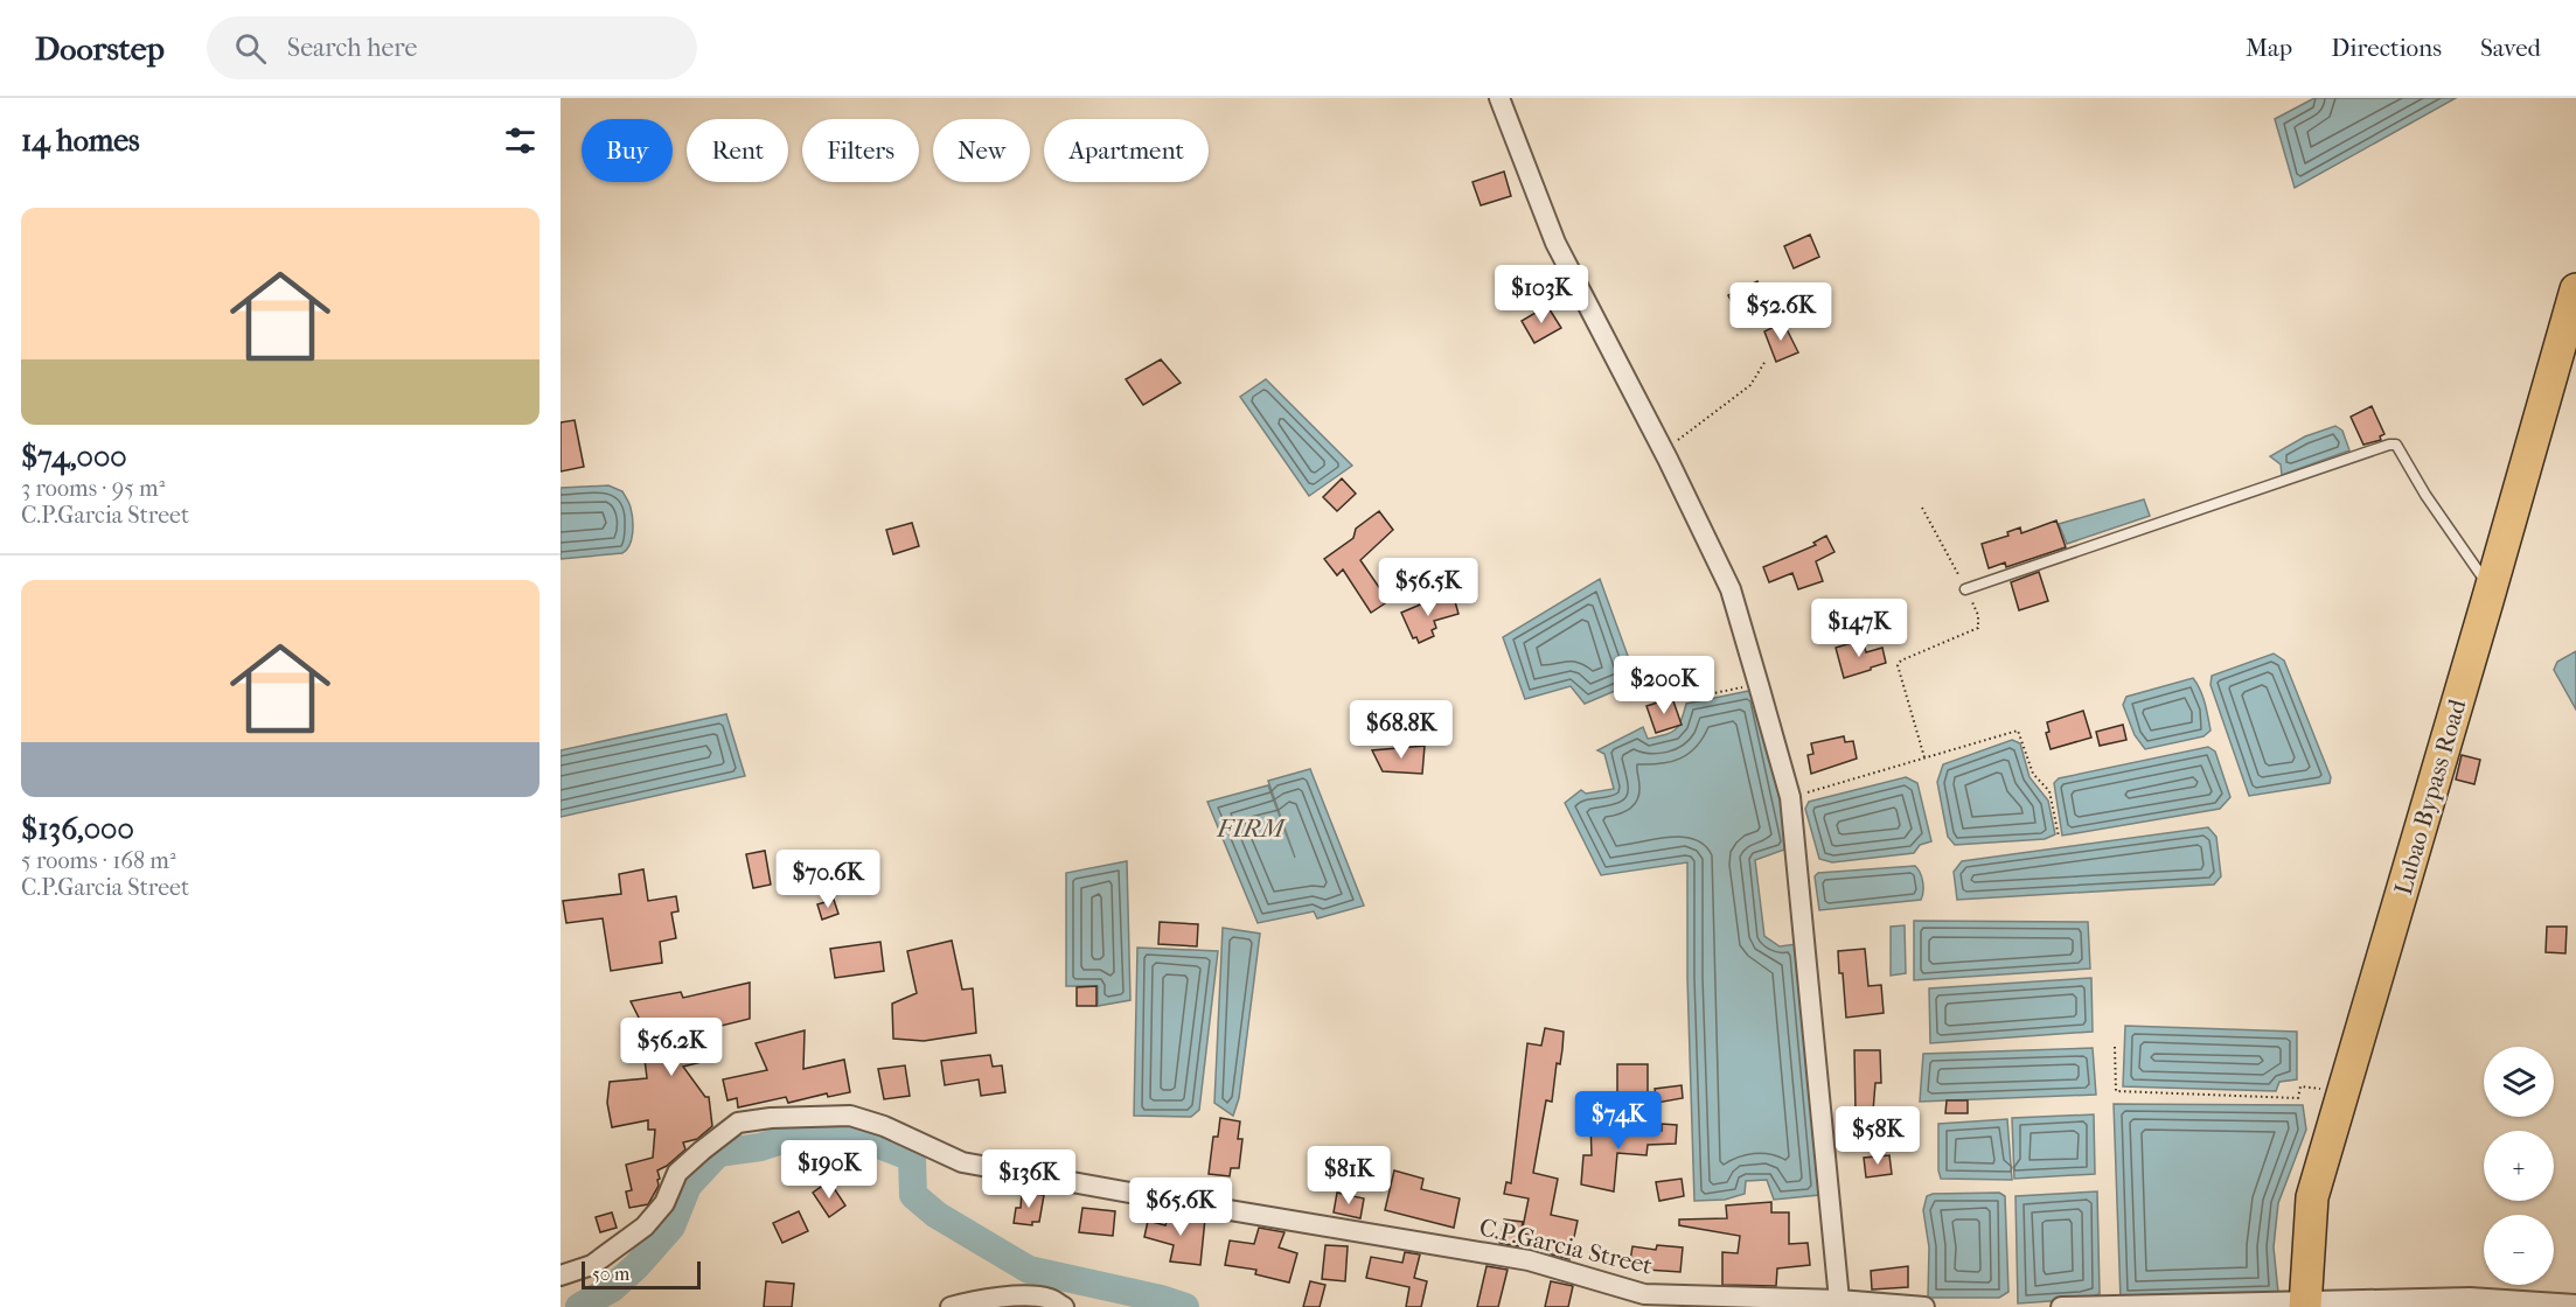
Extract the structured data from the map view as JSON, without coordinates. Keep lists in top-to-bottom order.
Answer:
{
  "streets": {
    "highway": ["Lubao Bypass Road"],
    "street": ["C.P.Garcia Street"]
  },
  "water": ["FIRM"],
  "scale_bar": "50 m",
  "page": {
    "header": "Doorstep",
    "search": "Search here",
    "nav": ["Map", "Directions", "Saved"],
    "heading": "14 homes",
    "chip": [
      "Buy",
      "Rent",
      "Filters",
      "New",
      "Apartment"
    ],
    "list": [
      {
        "name": "$74,000",
        "note": "3 rooms · 95 m² · C.P.Garcia Street"
      },
      {
        "name": "$136,000",
        "note": "5 rooms · 168 m² · C.P.Garcia Street"
      }
    ],
    "price": [
      "$103K",
      "$52.6K",
      "$56.5K",
      "$147K",
      "$200K",
      "$68.8K",
      "$70.6K",
      "$56.2K",
      "$74K",
      "$58K",
      "$190K",
      "$81K",
      "$136K",
      "$65.6K"
    ],
    "map_buttons": ["+", "−"],
    "scale": "50 m"
  }
}
